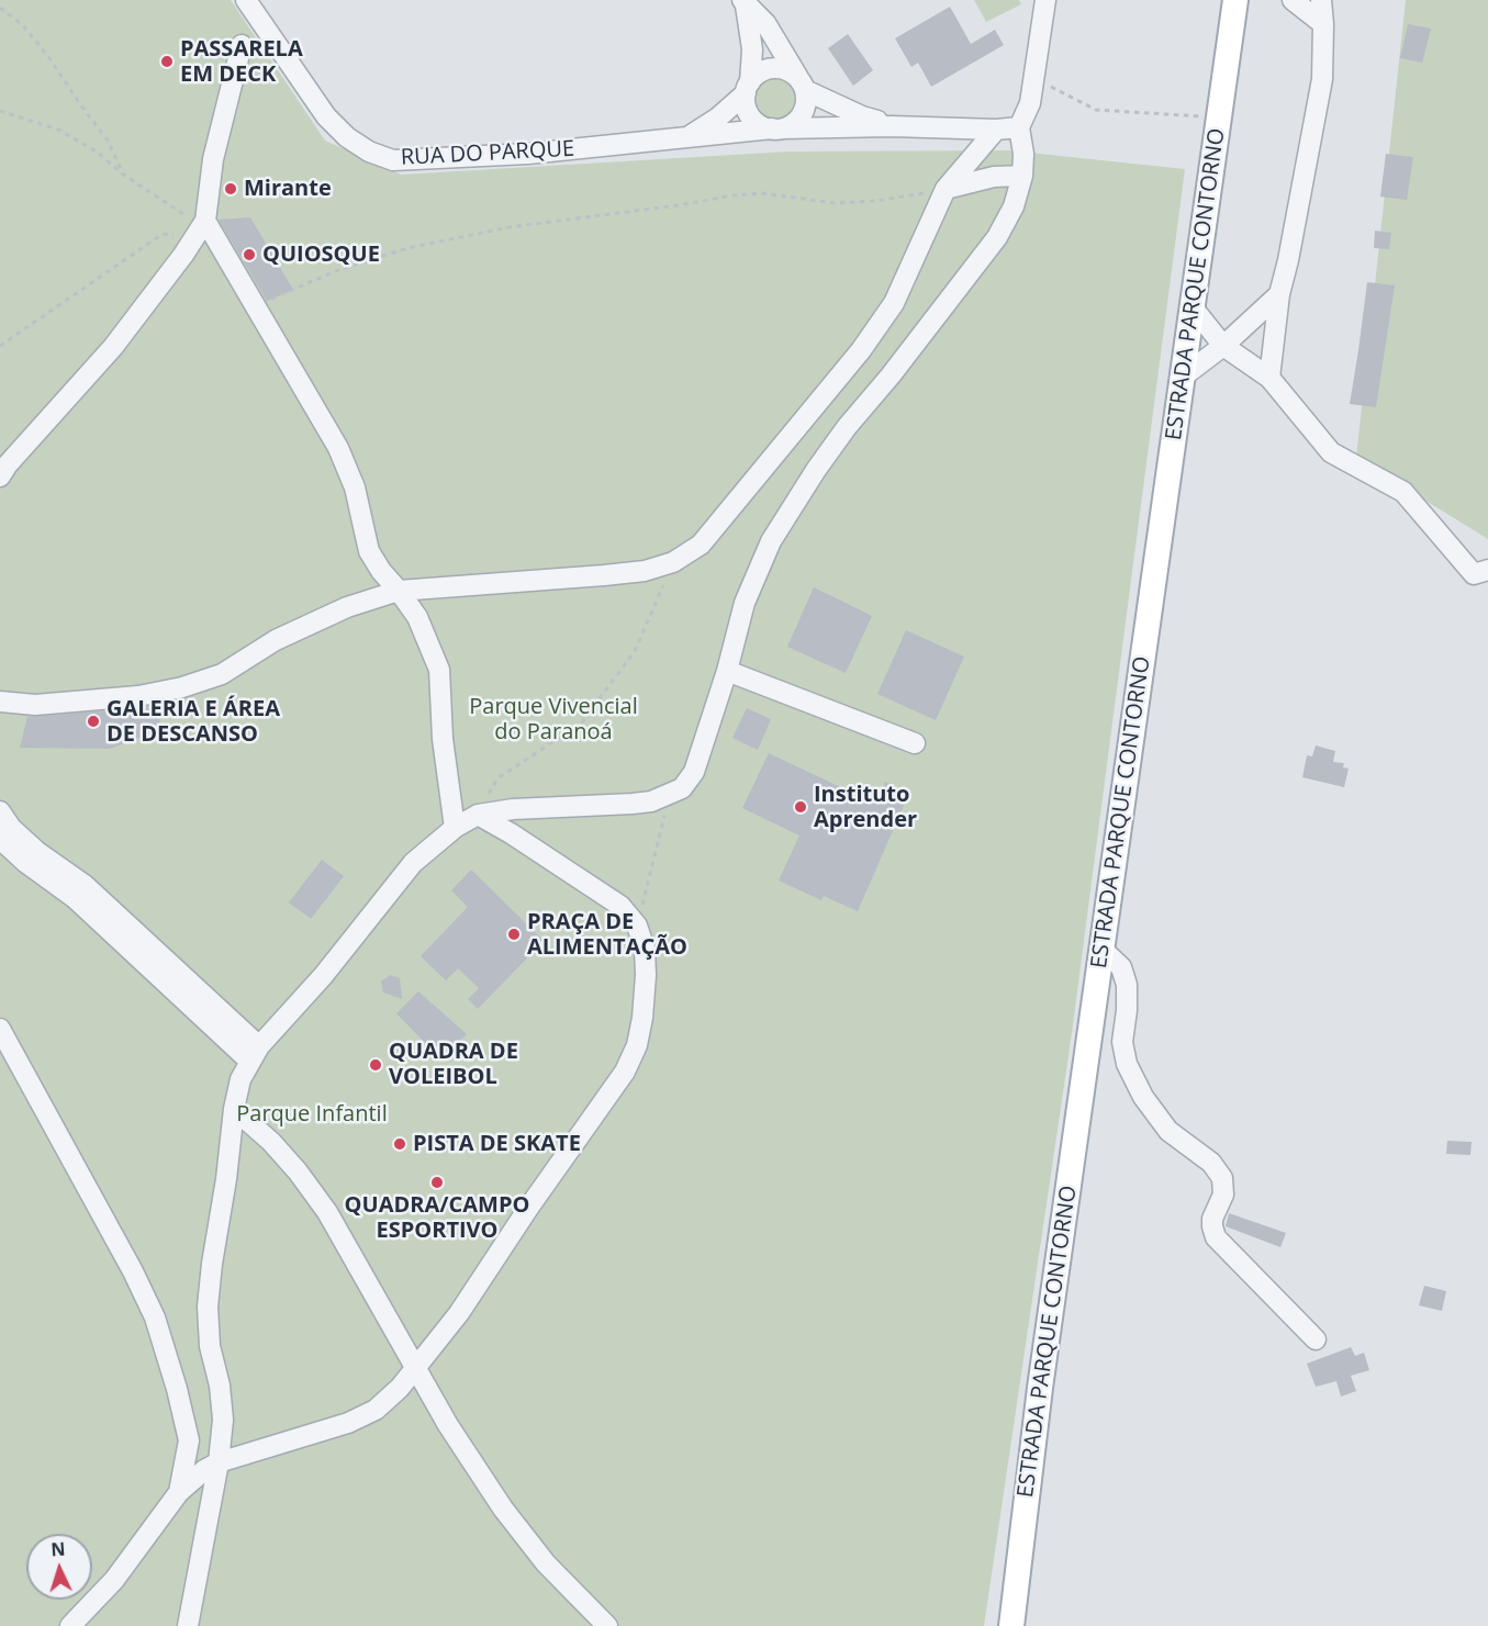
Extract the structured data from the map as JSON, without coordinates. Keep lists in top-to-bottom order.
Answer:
{
  "streets": {
    "main road": ["ESTRADA PARQUE CONTORNO"],
    "street": ["RUA DO PARQUE"]
  },
  "parks": ["Parque Vivencial do Paranoá", "Parque Infantil"],
  "places": [
    "PASSARELA EM DECK",
    "Mirante",
    "QUIOSQUE",
    "GALERIA E ÁREA DE DESCANSO",
    "Instituto Aprender",
    "PRAÇA DE ALIMENTAÇÃO",
    "QUADRA DE VOLEIBOL",
    "PISTA DE SKATE",
    "QUADRA/CAMPO ESPORTIVO"
  ],
  "north": "top"
}
